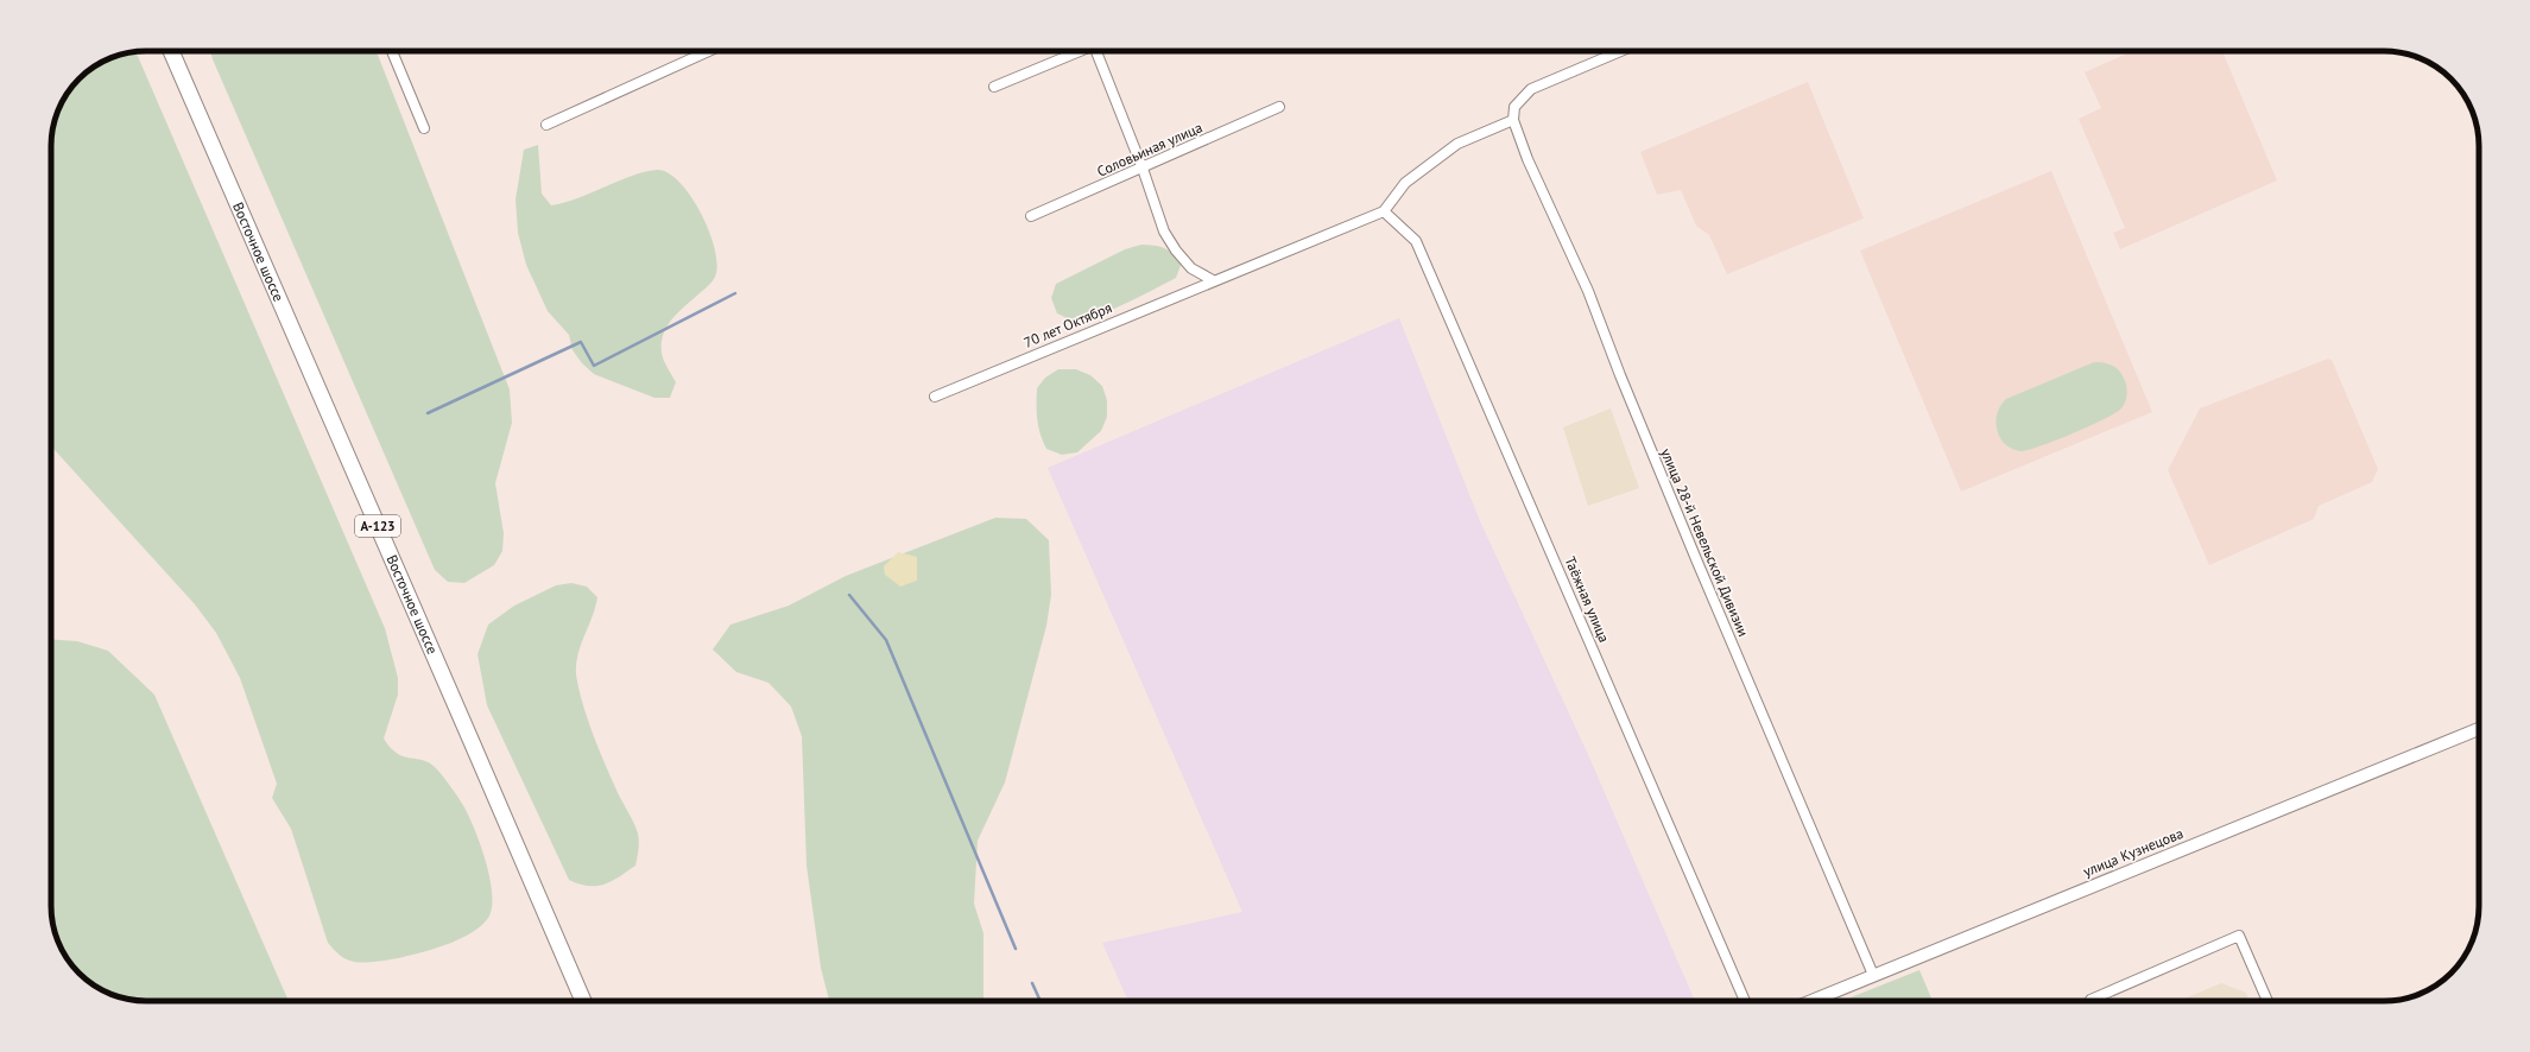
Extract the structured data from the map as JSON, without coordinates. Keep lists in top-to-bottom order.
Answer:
{
  "streets": {
    "main road": ["Восточное шоссе", "А-123"],
    "street": [
      "Соловьиная улица",
      "70 лет Октября",
      "улица 28-й Невельской Дивизии",
      "Таёжная улица",
      "улица Кузнецова"
    ]
  },
  "crossings": [
    ["70 лет Октября", "Таёжная улица"],
    ["улица 28-й Невельской Дивизии", "улица Кузнецова"]
  ]
}
